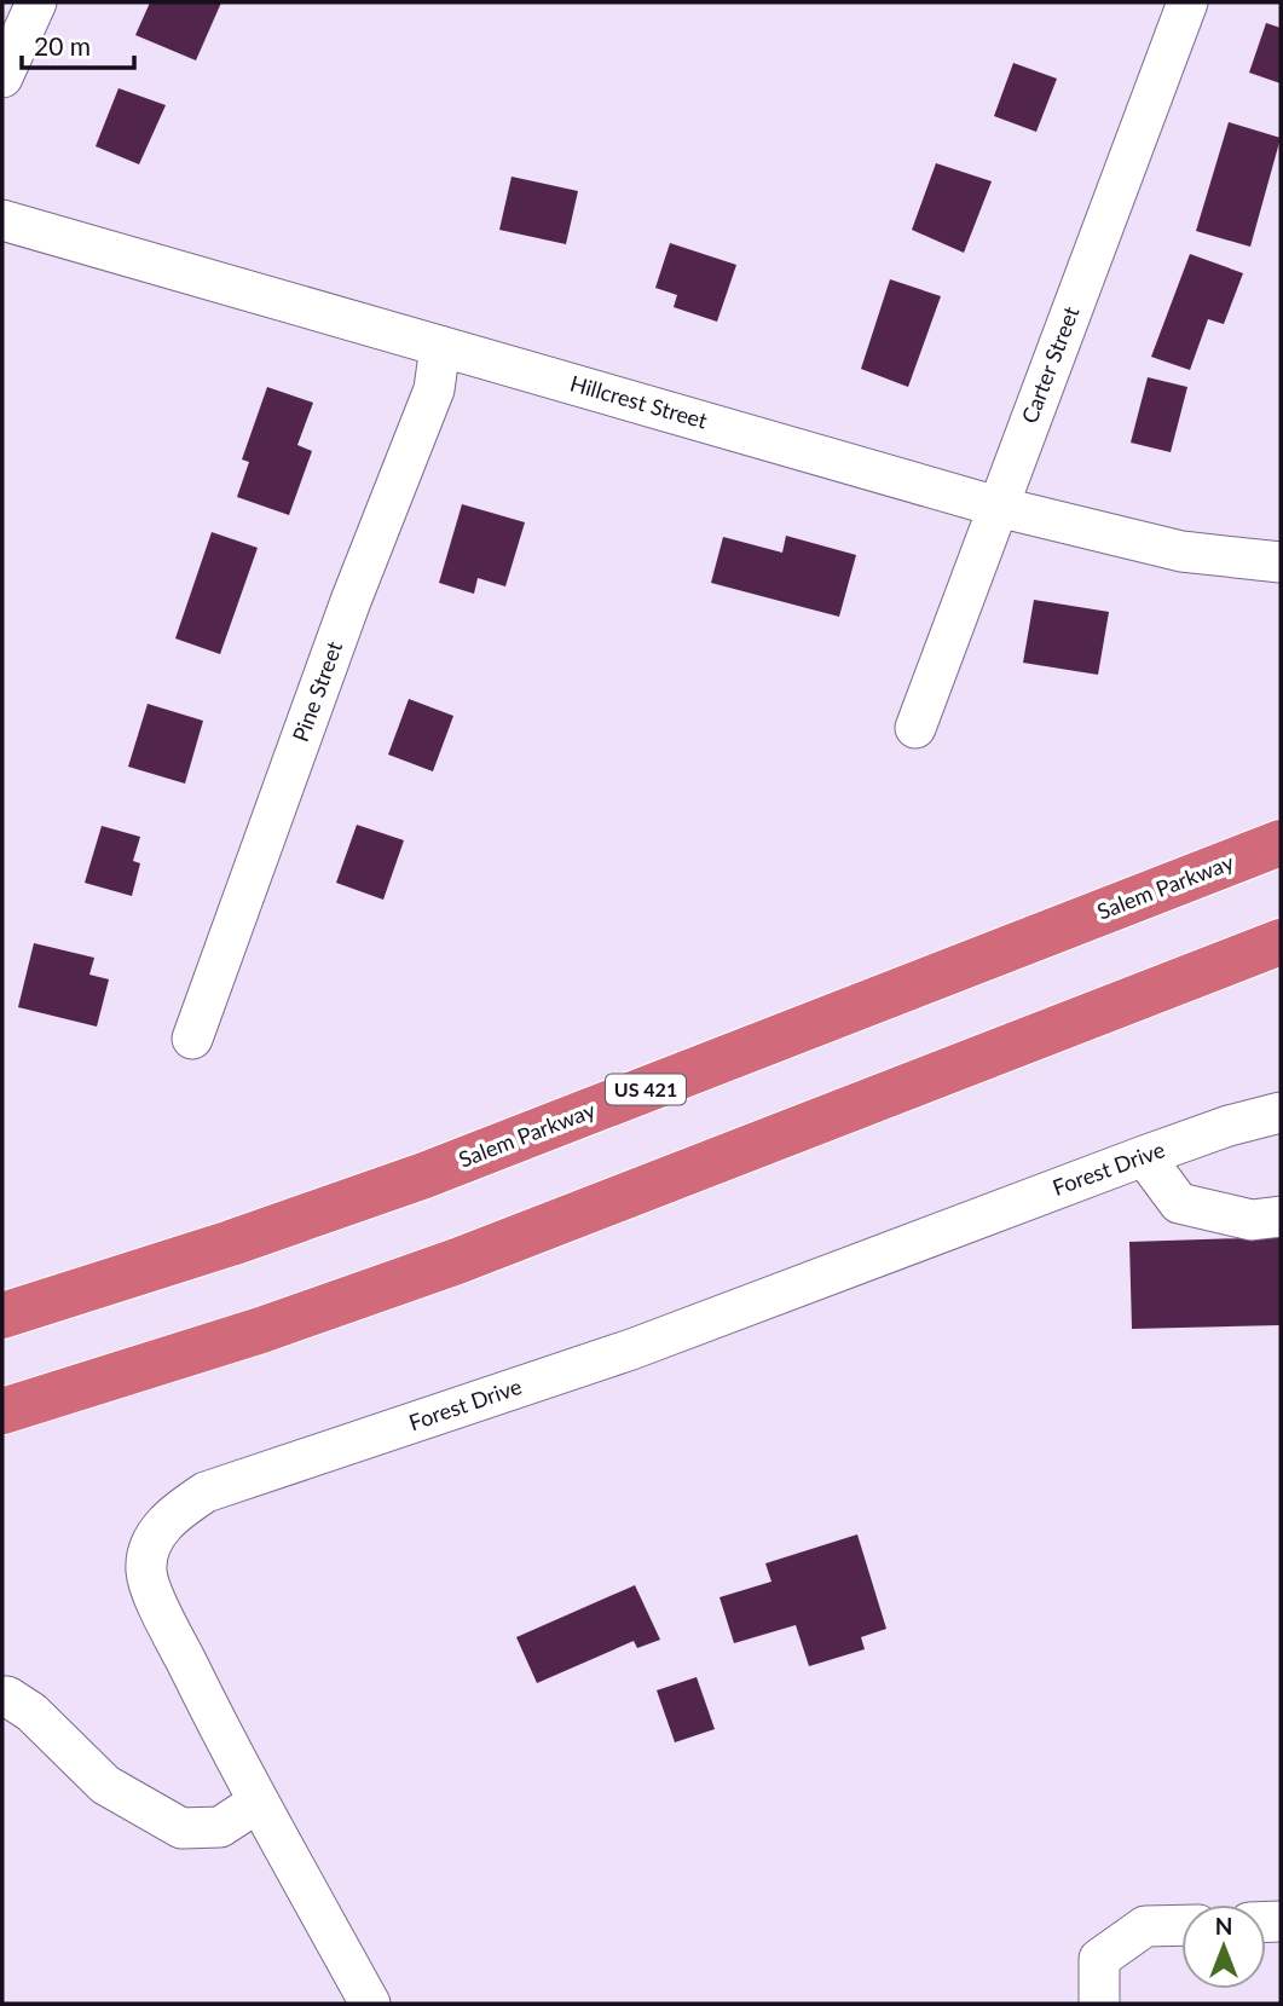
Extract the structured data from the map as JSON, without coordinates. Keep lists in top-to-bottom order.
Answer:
{
  "streets": {
    "highway": ["Salem Parkway", "US 421"],
    "street": [
      "Carter Street",
      "Hillcrest Street",
      "Pine Street",
      "Forest Drive"
    ]
  },
  "crossings": [
    ["Carter Street", "Hillcrest Street"],
    ["Hillcrest Street", "Pine Street"]
  ],
  "scale_bar": "20 m",
  "north": "top"
}
